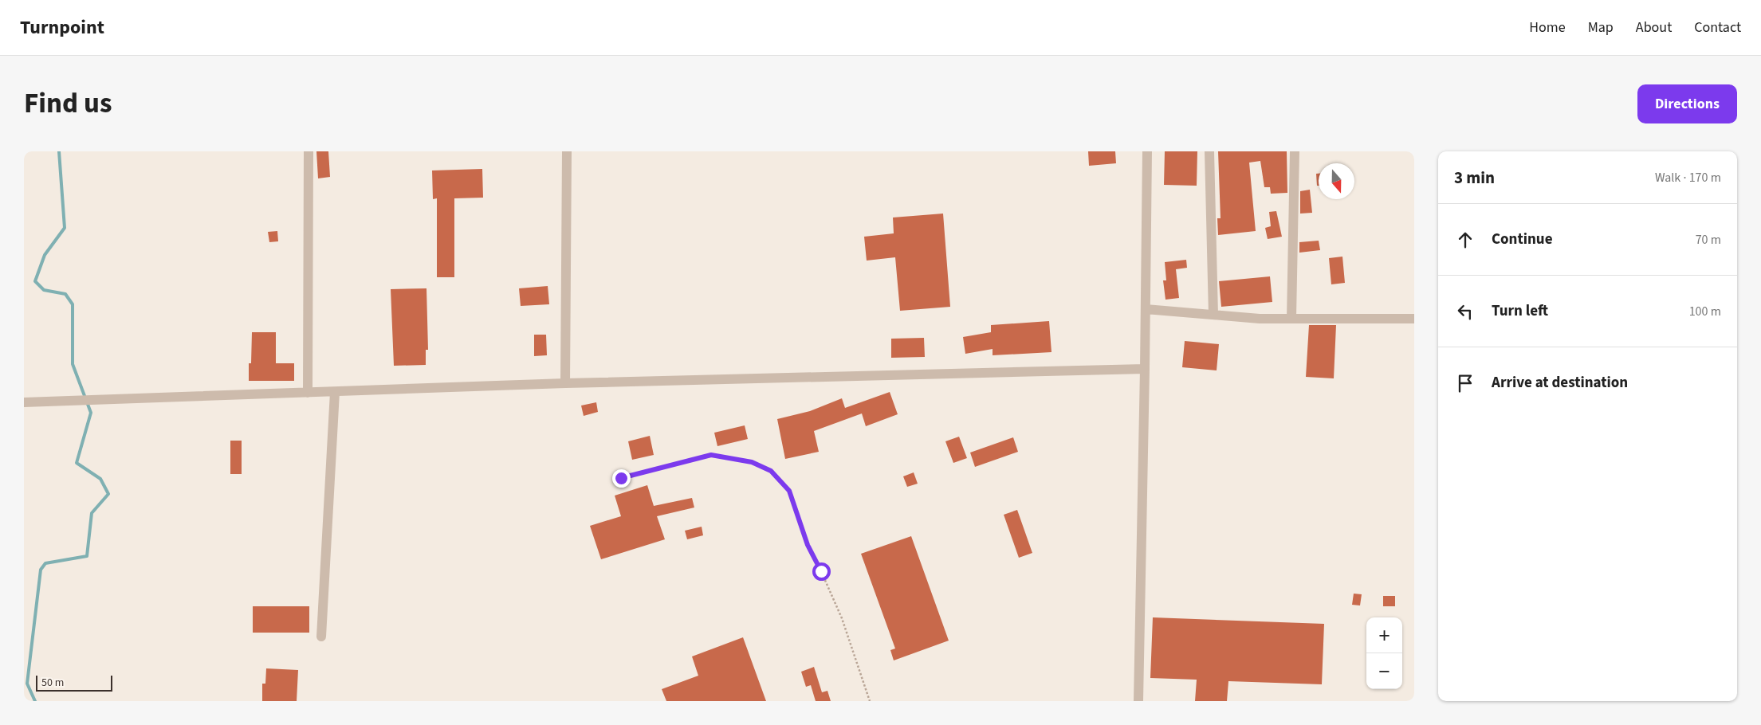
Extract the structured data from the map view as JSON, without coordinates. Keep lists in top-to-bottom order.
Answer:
{
  "scale_bar": "50 m",
  "north": "bottom",
  "page": {
    "header": "Turnpoint",
    "nav": [
      "Home",
      "Map",
      "About",
      "Contact"
    ],
    "title": "Find us",
    "buttons": "Directions",
    "heading": ["3 min", "Walk · 170 m"],
    "list": [
      ["Continue", "70 m"],
      ["Turn left", "100 m"],
      "Arrive at destination"
    ],
    "map_buttons": ["+", "−"],
    "scale": "50 m"
  }
}
